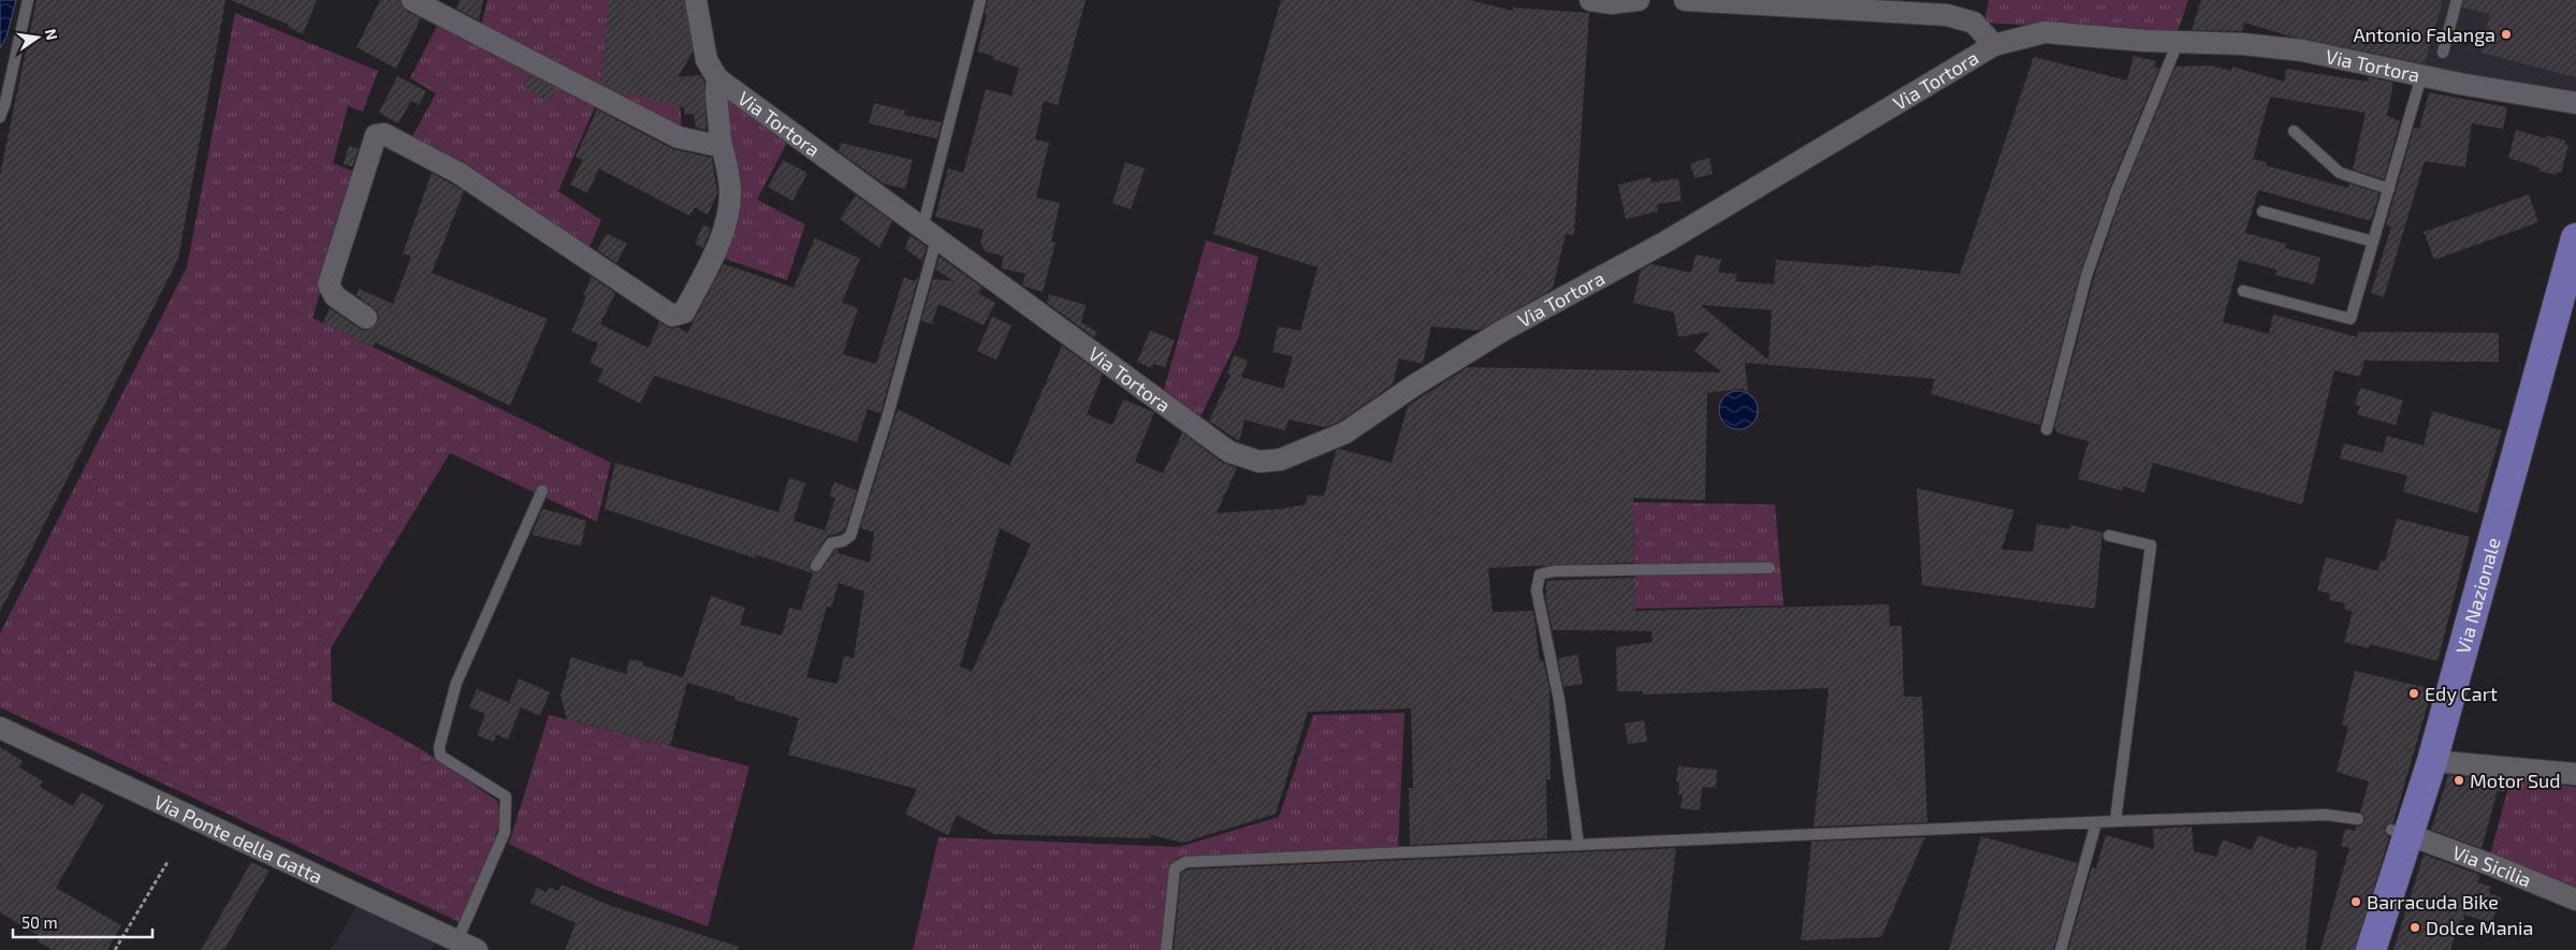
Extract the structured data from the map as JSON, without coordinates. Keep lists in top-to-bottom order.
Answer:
{
  "streets": {
    "main road": ["Via Nazionale"],
    "street": ["Via Tortora", "Via Ponte della Gatta", "Via Sicilia"]
  },
  "crossings": [
    ["Via Nazionale", "Via Sicilia"]
  ],
  "places": [
    "Antonio Falanga",
    "Edy Cart",
    "Motor Sud",
    "Barracuda Bike",
    "Dolce Mania"
  ],
  "scale_bar": "50 m",
  "north": "right"
}
